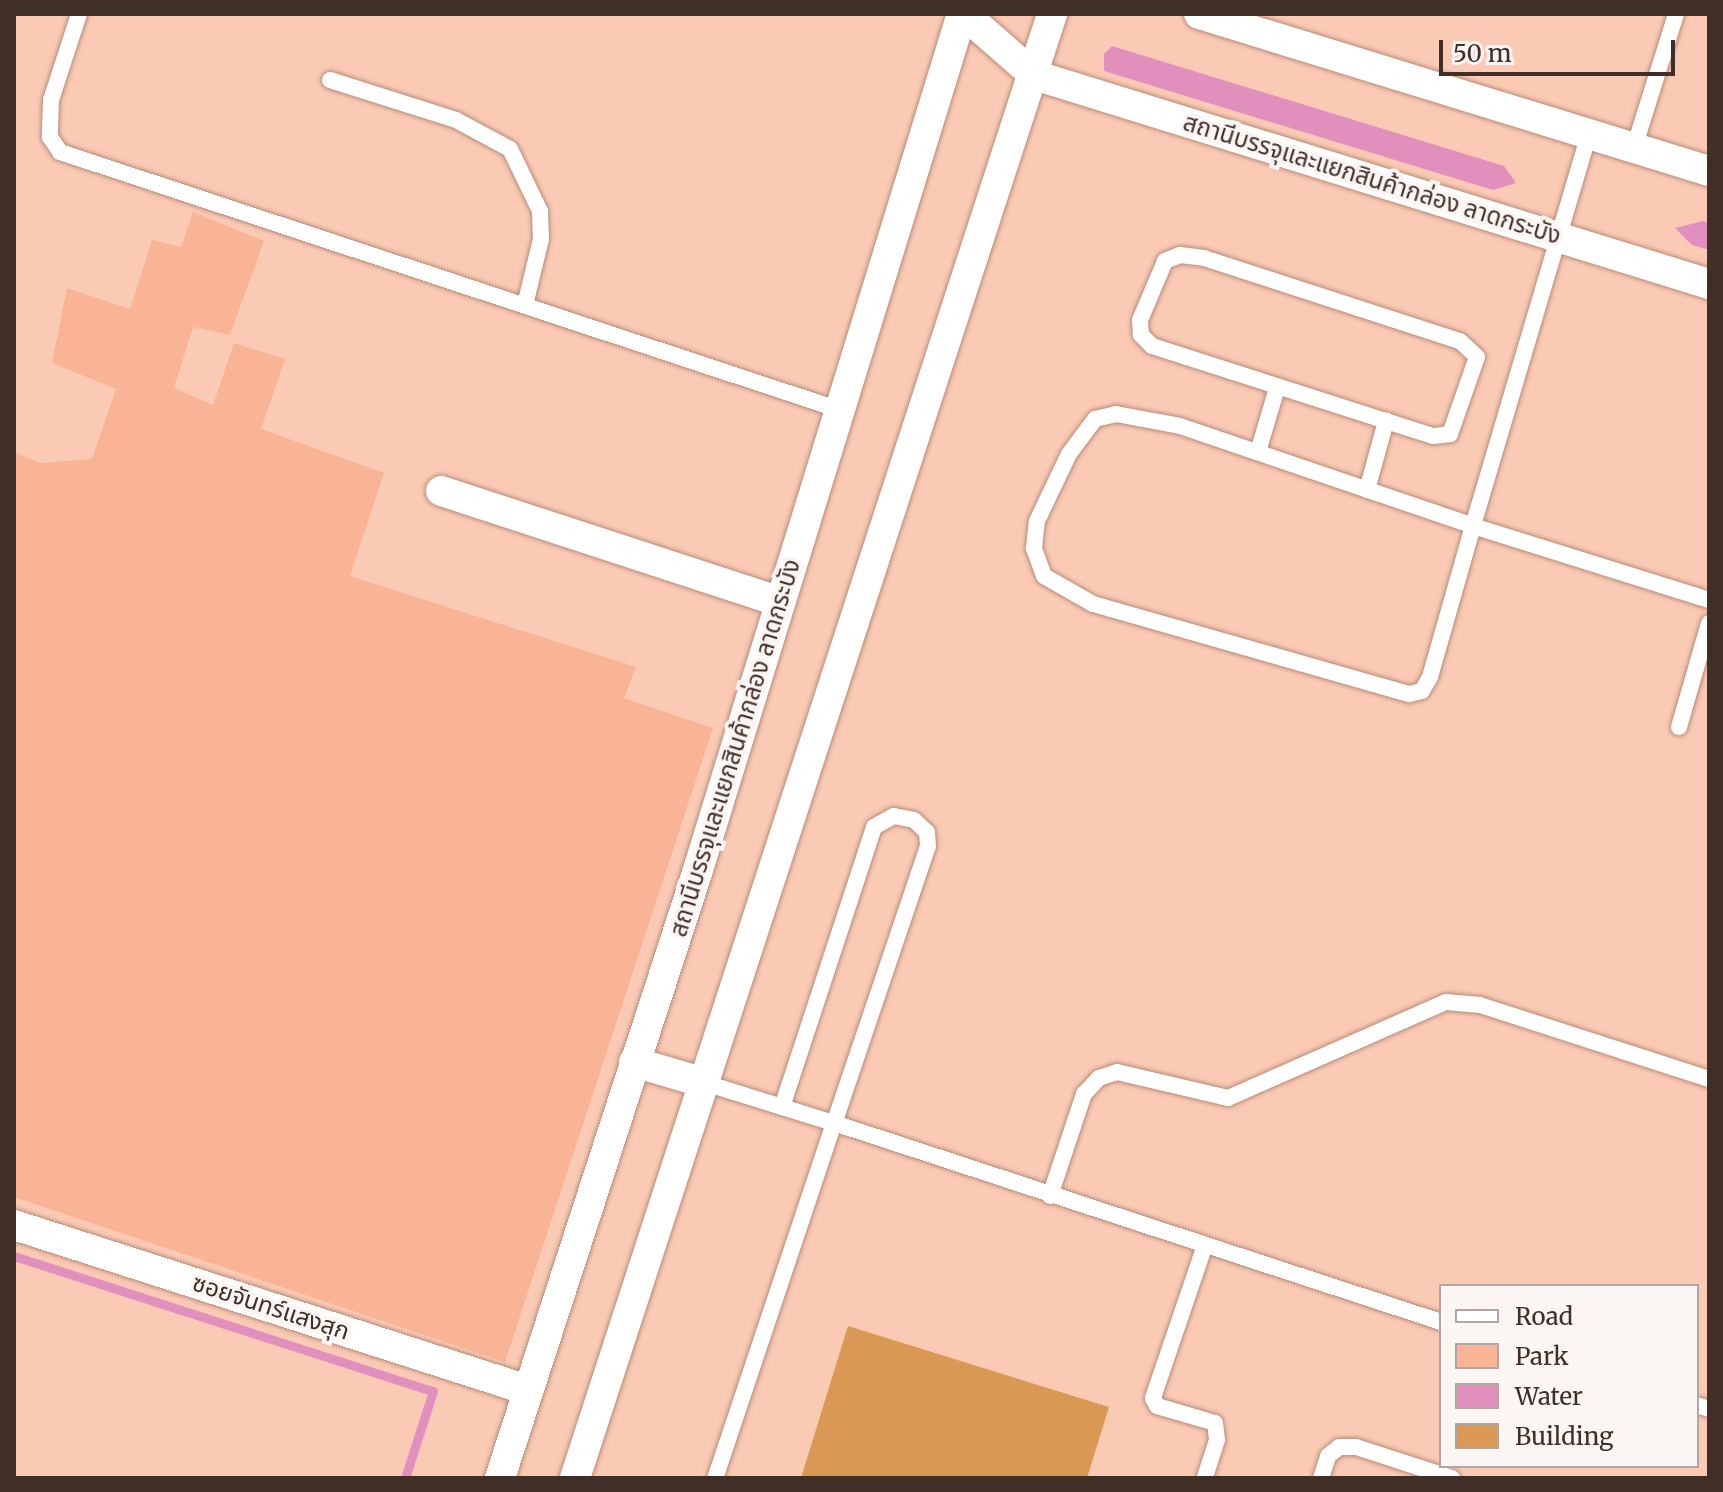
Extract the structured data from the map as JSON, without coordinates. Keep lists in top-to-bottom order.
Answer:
{
  "streets": {
    "street": ["สถานีบรรจุและแยกสินค้ากล่อง ลาดกระบัง", "ซอยจันทร์แสงสุก"]
  },
  "crossings": [
    ["สถานีบรรจุและแยกสินค้ากล่อง ลาดกระบัง", "ซอยจันทร์แสงสุก"]
  ],
  "legend": [
    "Road",
    "Park",
    "Water",
    "Building"
  ],
  "scale_bar": "50 m"
}
